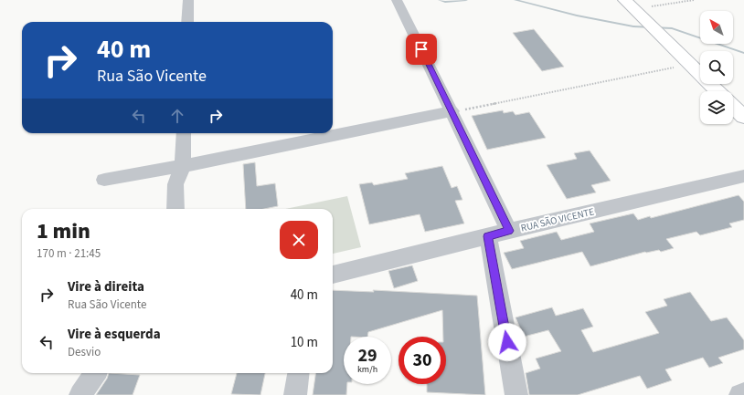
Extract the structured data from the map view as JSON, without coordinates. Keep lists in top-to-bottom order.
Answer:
{
  "streets": {
    "street": ["RUA SÃO VICENTE"]
  },
  "north": "top left",
  "page": {
    "turn": ["40 m", "Rua São Vicente"],
    "heading": ["1 min", "170 m · 21:45"],
    "list": [
      {
        "name": "Vire à direita",
        "note": "Rua São Vicente",
        "value": "40 m"
      },
      {
        "name": "Vire à esquerda",
        "note": "Desvio",
        "value": "10 m"
      }
    ],
    "speed": "29 km/h",
    "limit": "30"
  }
}
